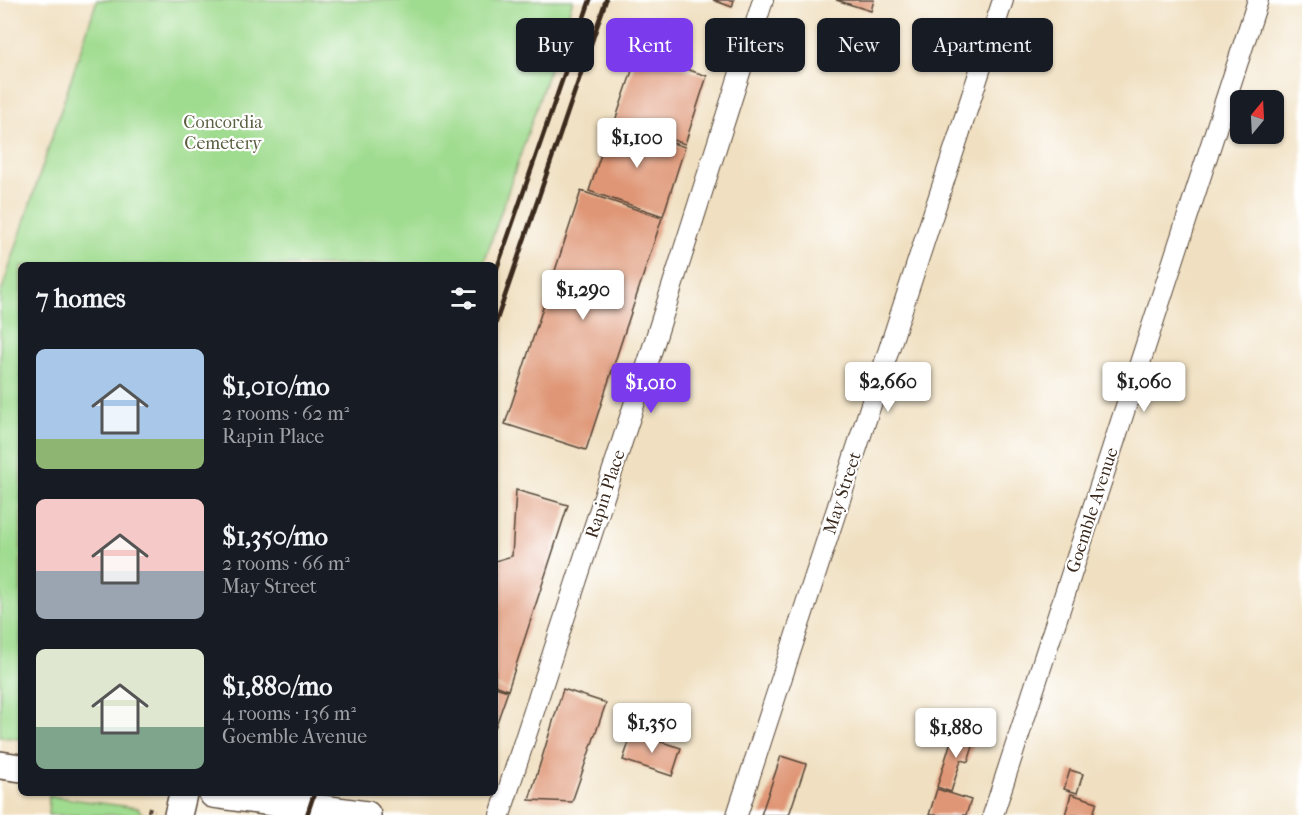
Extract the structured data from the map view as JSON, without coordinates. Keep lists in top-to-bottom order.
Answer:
{
  "streets": {
    "street": ["May Street", "Rapin Place", "Goemble Avenue"]
  },
  "parks": ["Concordia Cemetery"],
  "north": "top",
  "page": {
    "chip": [
      "Buy",
      "Rent",
      "Filters",
      "New",
      "Apartment"
    ],
    "price": [
      "$1,100",
      "$1,290",
      "$2,660",
      "$1,060",
      "$1,010",
      "$1,350",
      "$1,880"
    ],
    "heading": "7 homes",
    "list": [
      {
        "name": "$1,010/mo",
        "note": "2 rooms · 62 m² · Rapin Place"
      },
      {
        "name": "$1,350/mo",
        "note": "2 rooms · 66 m² · May Street"
      },
      {
        "name": "$1,880/mo",
        "note": "4 rooms · 136 m² · Goemble Avenue"
      }
    ]
  }
}
